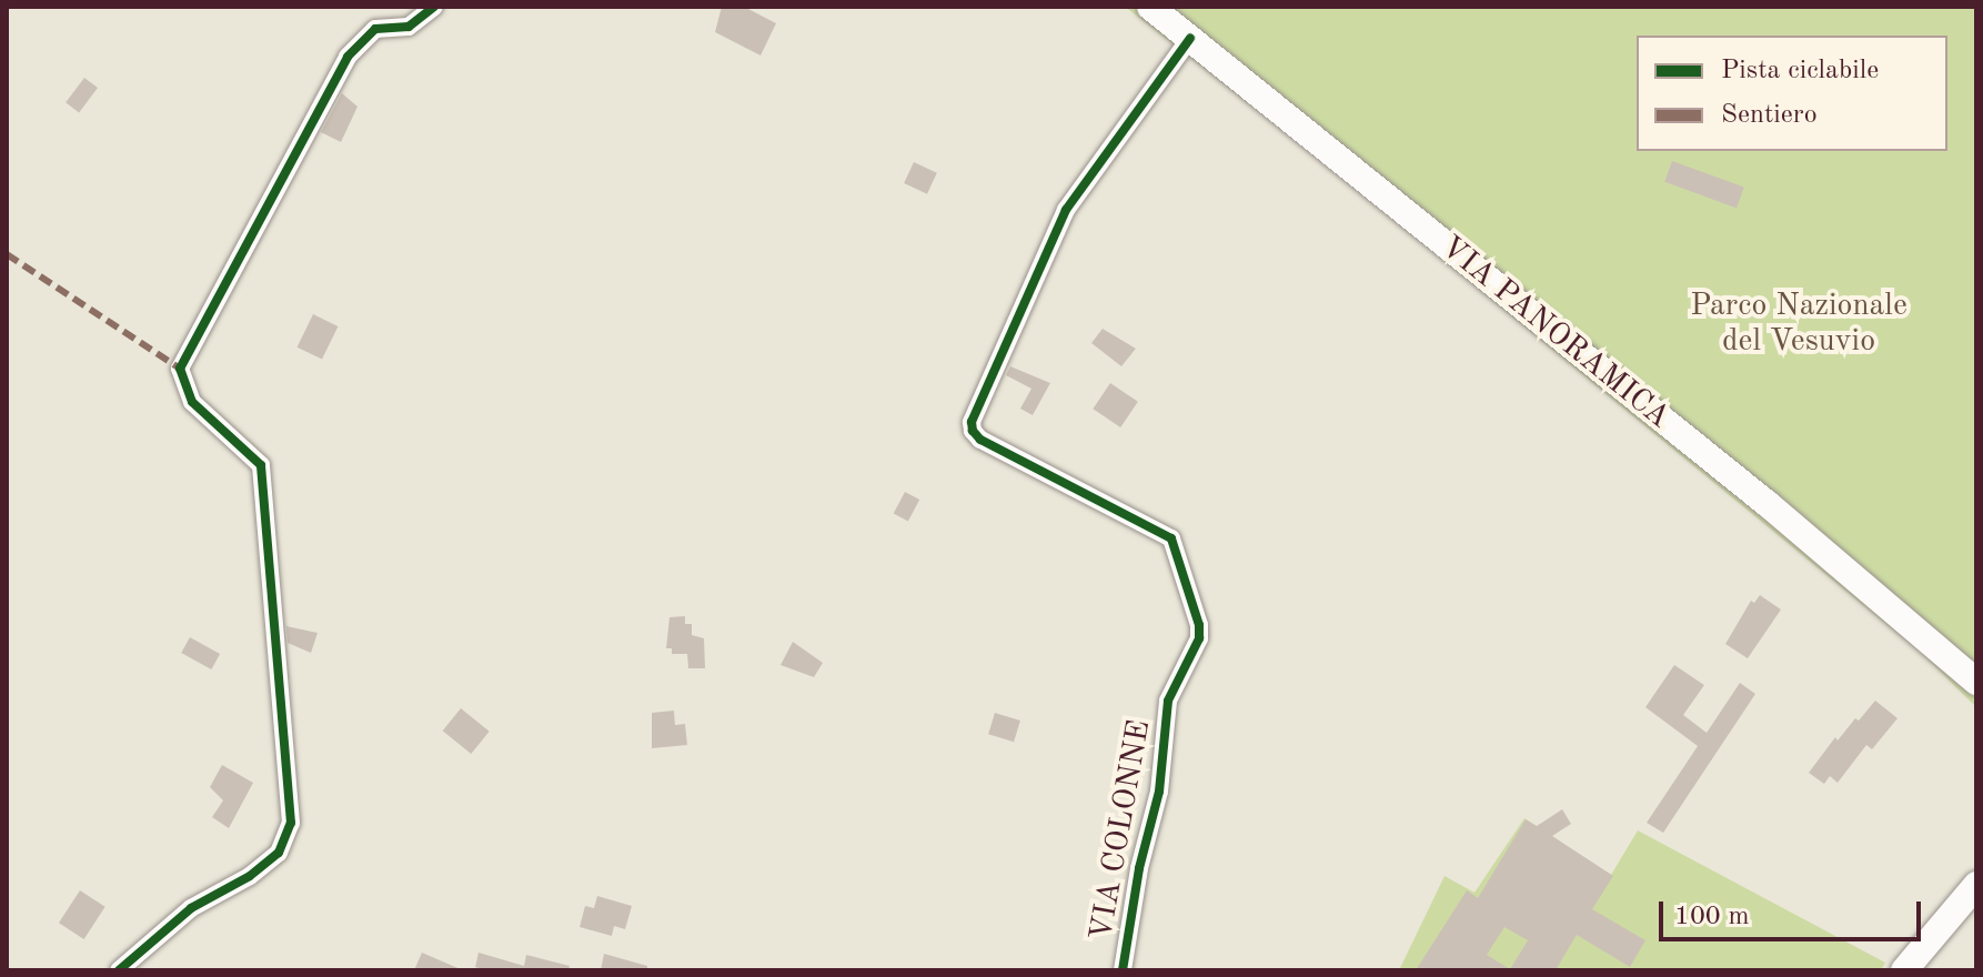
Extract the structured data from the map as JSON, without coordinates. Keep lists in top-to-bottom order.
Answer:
{
  "streets": {
    "street": ["VIA PANORAMICA", "VIA COLONNE"]
  },
  "crossings": [
    ["VIA PANORAMICA", "VIA COLONNE"]
  ],
  "parks": ["Parco Nazionale del Vesuvio"],
  "legend": ["Pista ciclabile", "Sentiero"],
  "scale_bar": "100 m"
}
